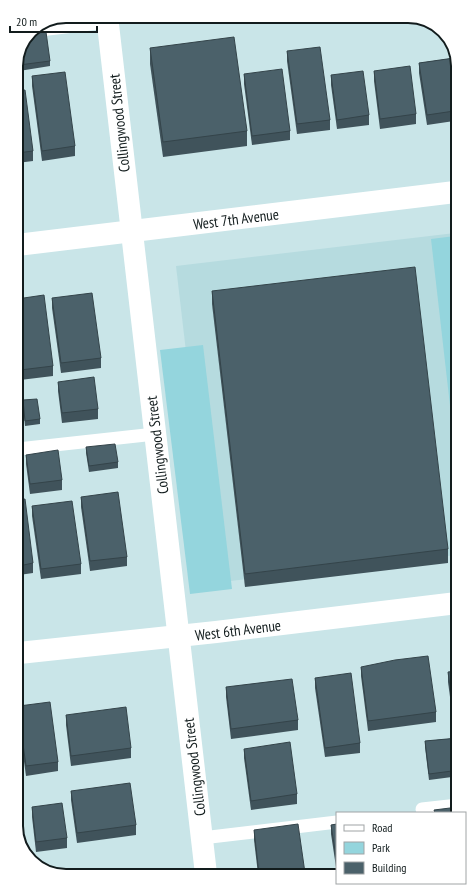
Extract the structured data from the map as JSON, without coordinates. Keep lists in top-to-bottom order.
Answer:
{
  "streets": {
    "street": ["Collingwood Street", "West 7th Avenue", "West 6th Avenue"]
  },
  "crossings": [
    ["Collingwood Street", "West 7th Avenue"],
    ["Collingwood Street", "West 6th Avenue"]
  ],
  "legend": ["Road", "Park", "Building"],
  "scale_bar": "20 m"
}
